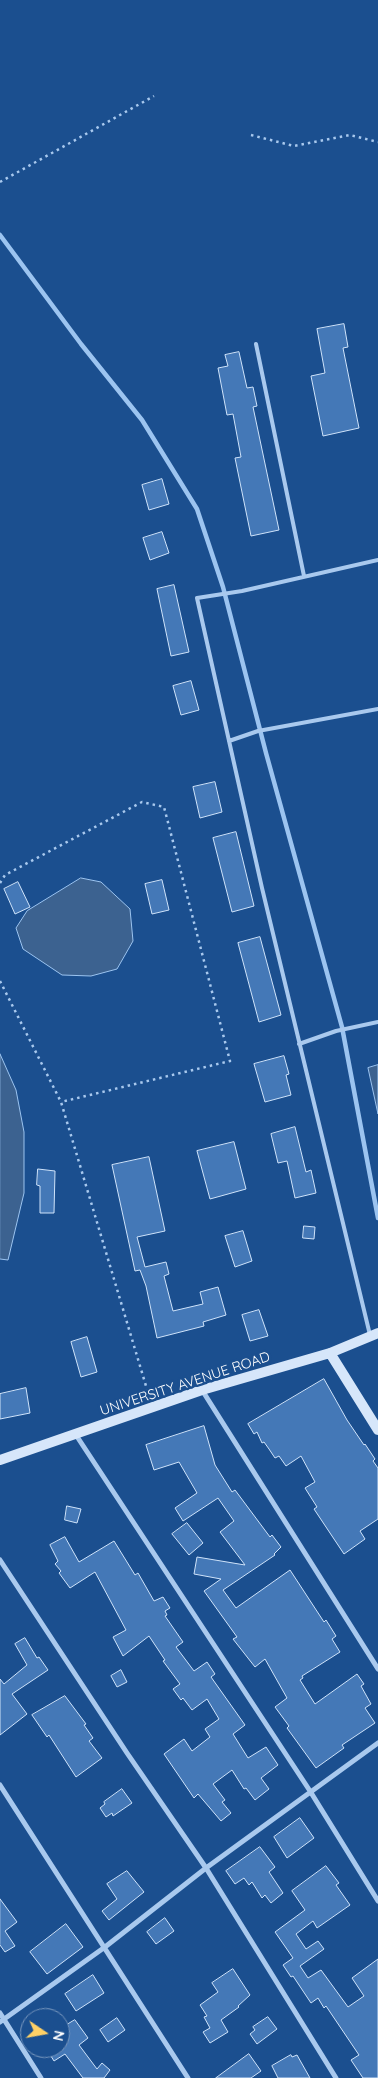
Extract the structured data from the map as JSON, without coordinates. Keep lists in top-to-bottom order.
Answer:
{
  "streets": {
    "main road": ["UNIVERSITY AVENUE ROAD"]
  },
  "north": "right"
}
